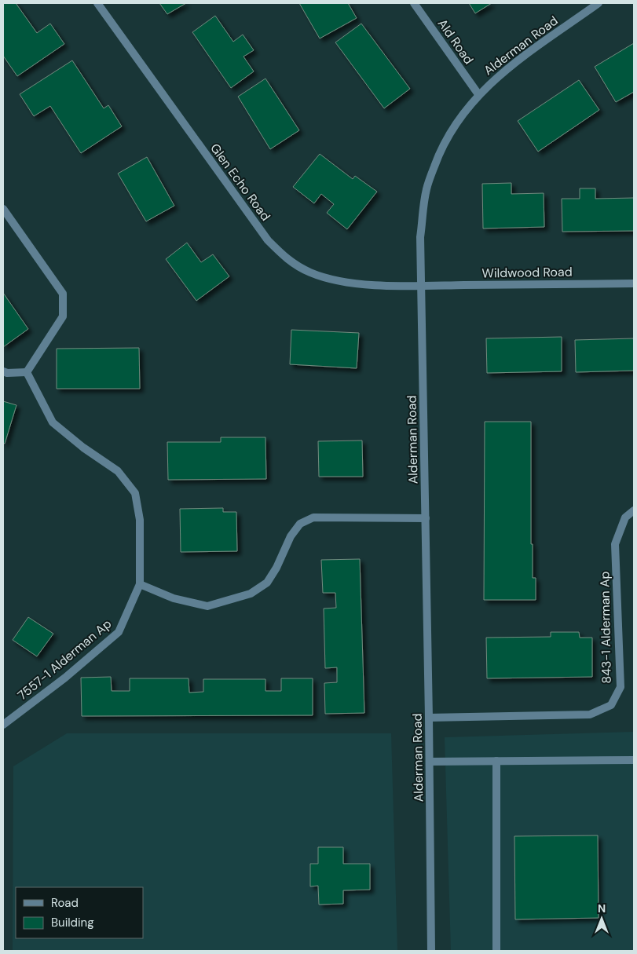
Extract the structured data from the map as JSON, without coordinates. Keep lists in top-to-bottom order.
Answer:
{
  "streets": {
    "street": [
      "Ald Road",
      "Alderman Road",
      "Glen Echo Road",
      "Wildwood Road",
      "843-1 Alderman Ap",
      "7557-1 Alderman Ap"
    ]
  },
  "crossings": [
    ["Ald Road", "Alderman Road"],
    ["Alderman Road", "Glen Echo Road"],
    ["Alderman Road", "Wildwood Road"],
    ["Alderman Road", "843-1 Alderman Ap"],
    ["Glen Echo Road", "Wildwood Road"]
  ],
  "legend": ["Road", "Building"],
  "north": "top"
}
